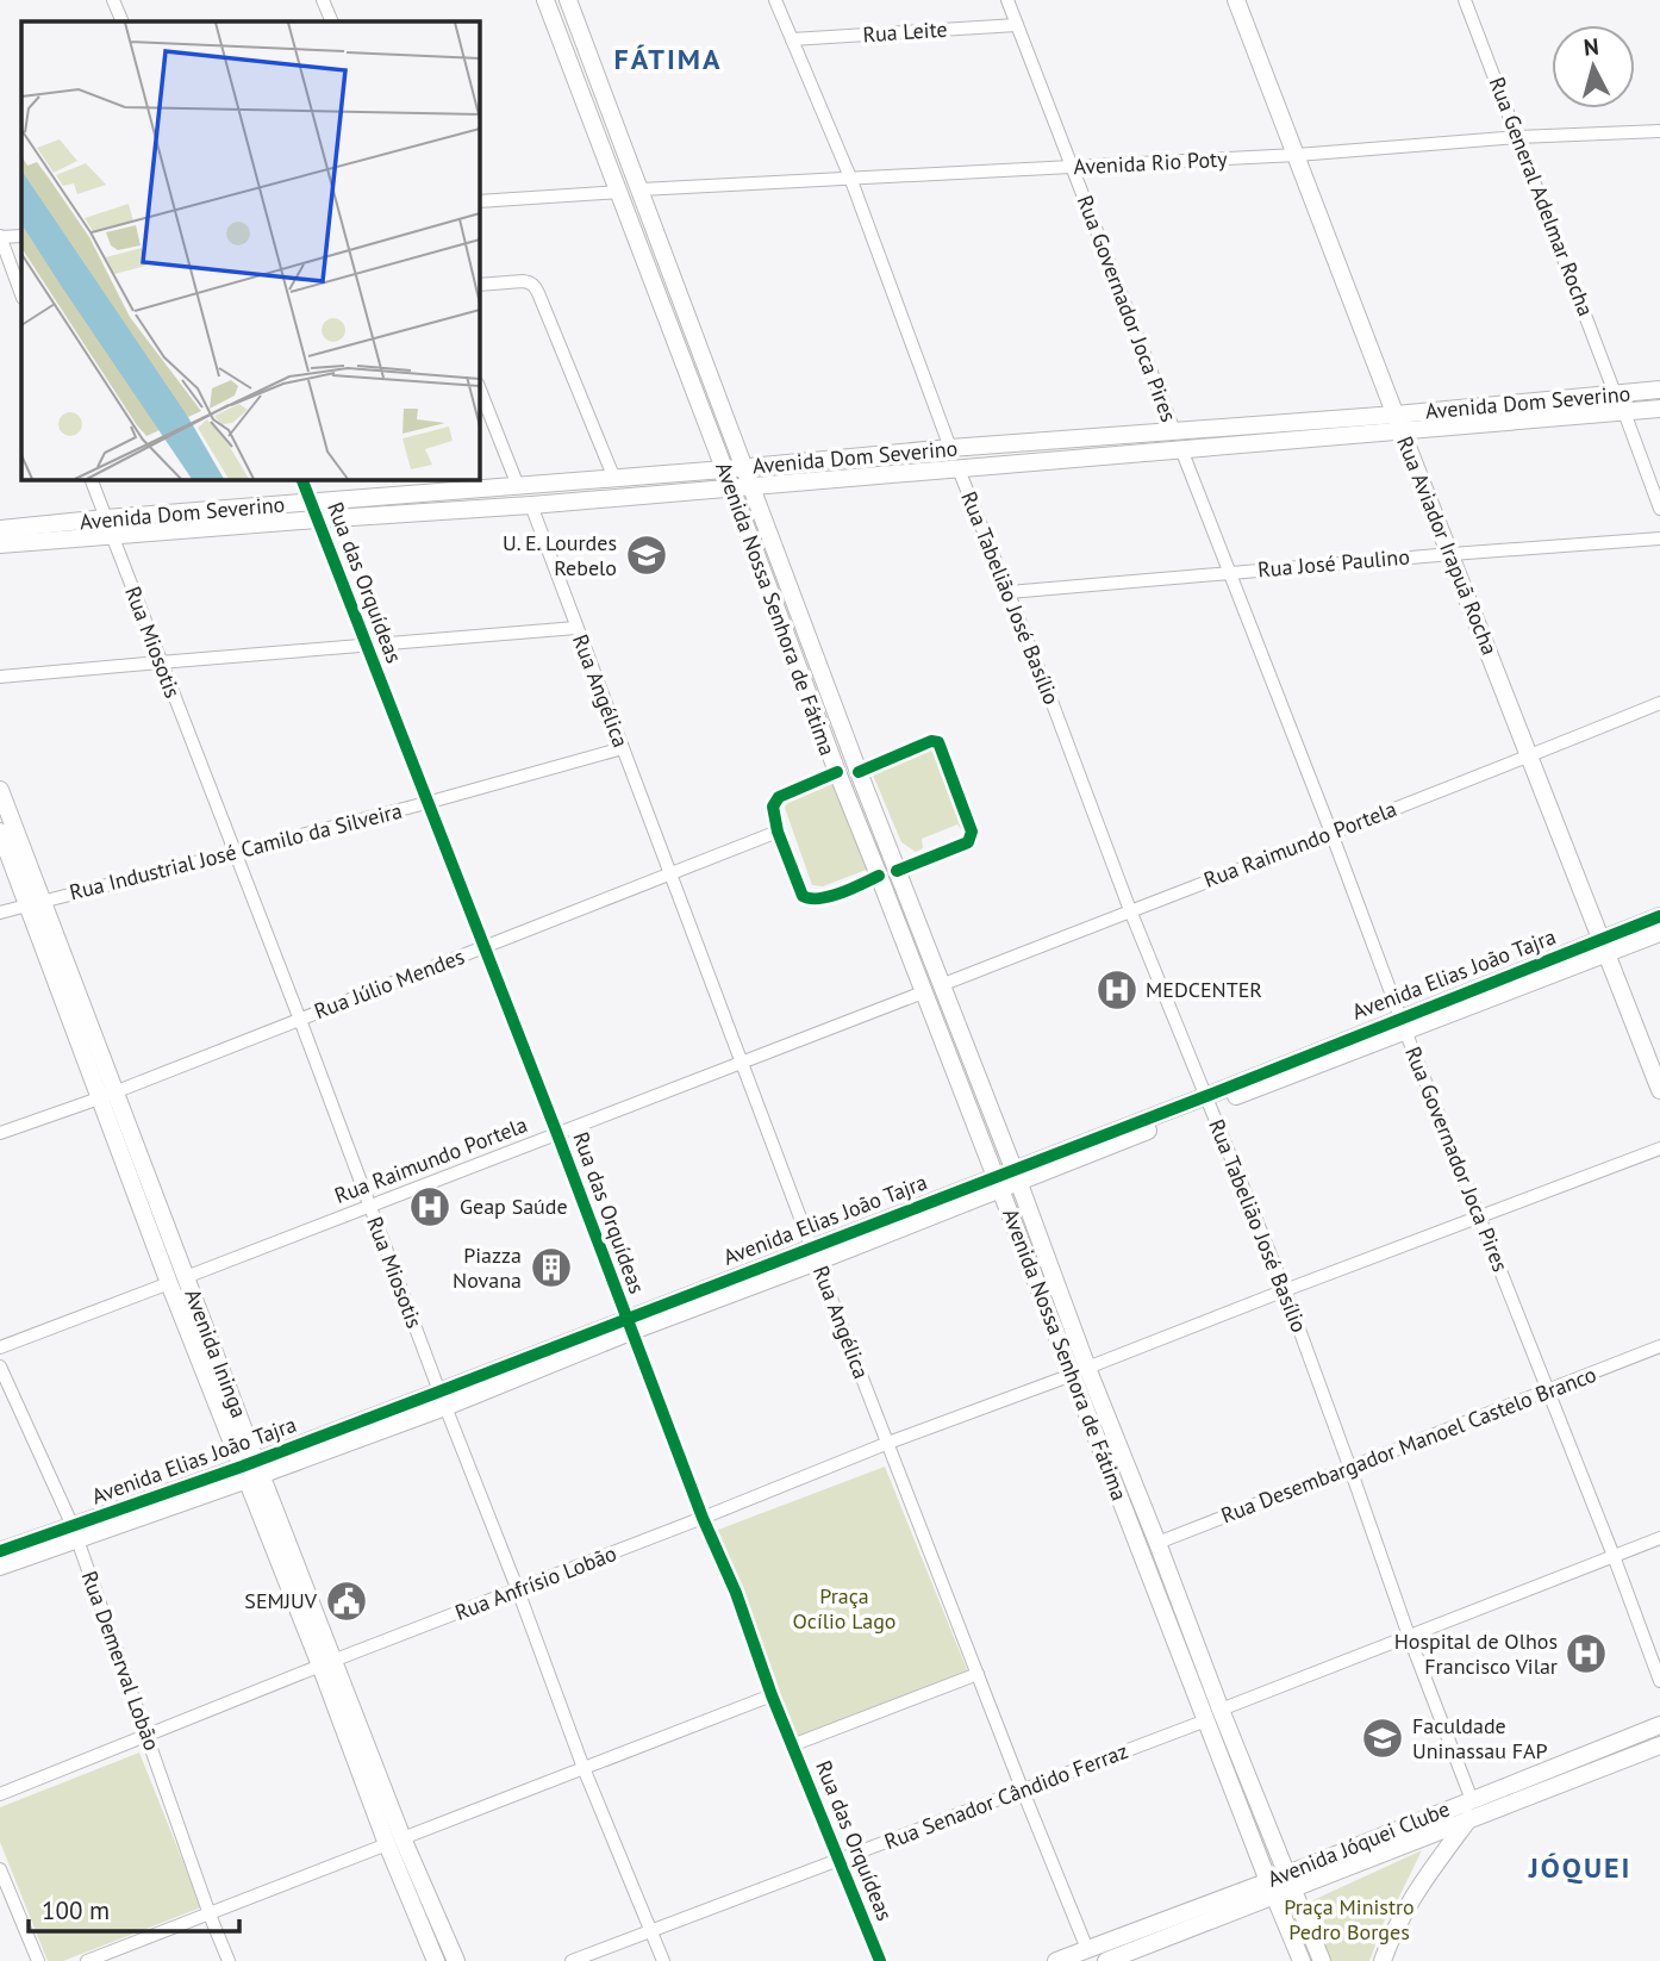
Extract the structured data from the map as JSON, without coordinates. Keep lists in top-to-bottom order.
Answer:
{
  "streets": {
    "main road": [
      "Avenida Dom Severino",
      "Rua Aviador Irapuã Rocha",
      "Avenida Nossa Senhora de Fátima",
      "Avenida Elias João Tajra",
      "Avenida Ininga",
      "Avenida Jóquei Clube"
    ],
    "street": [
      "Rua Leite",
      "Avenida Rio Poty",
      "Rua General Adelmar Rocha",
      "Rua Governador Joca Pires",
      "Rua José Paulino",
      "Rua das Orquídeas",
      "Rua Tabelião José Basílio",
      "Rua Miosotis",
      "Rua Angélica",
      "Rua Raimundo Portela",
      "Rua Industrial José Camilo da Silveira",
      "Rua Júlio Mendes",
      "Rua Desembargador Manoel Castelo Branco",
      "Rua Anfrísio Lobão",
      "Rua Demerval Lobão",
      "Rua Senador Cândido Ferraz"
    ]
  },
  "crossings": [
    ["Rua Leite", "Rua Governador Joca Pires"],
    ["Avenida Rio Poty", "Rua General Adelmar Rocha"],
    ["Avenida Rio Poty", "Rua Governador Joca Pires"],
    ["Avenida Rio Poty", "Rua Aviador Irapuã Rocha"],
    ["Avenida Rio Poty", "Avenida Nossa Senhora de Fátima"],
    ["Rua General Adelmar Rocha", "Avenida Dom Severino"],
    ["Rua Governador Joca Pires", "Avenida Dom Severino"],
    ["Rua Governador Joca Pires", "Rua José Paulino"],
    ["Rua Governador Joca Pires", "Rua Raimundo Portela"],
    ["Rua Governador Joca Pires", "Avenida Elias João Tajra"],
    ["Rua Governador Joca Pires", "Rua Desembargador Manoel Castelo Branco"],
    ["Rua Governador Joca Pires", "Rua Anfrísio Lobão"],
    ["Rua Governador Joca Pires", "Rua Senador Cândido Ferraz"],
    ["Avenida Dom Severino", "Rua Aviador Irapuã Rocha"],
    ["Avenida Dom Severino", "Rua das Orquídeas"],
    ["Avenida Dom Severino", "Rua Tabelião José Basílio"],
    ["Avenida Dom Severino", "Avenida Nossa Senhora de Fátima"],
    ["Avenida Dom Severino", "Rua Miosotis"],
    ["Avenida Dom Severino", "Rua Angélica"],
    ["Rua Aviador Irapuã Rocha", "Rua José Paulino"],
    ["Rua Aviador Irapuã Rocha", "Rua Raimundo Portela"],
    ["Rua Aviador Irapuã Rocha", "Avenida Elias João Tajra"],
    ["Rua José Paulino", "Rua Tabelião José Basílio"],
    ["Rua das Orquídeas", "Rua Raimundo Portela"],
    ["Rua das Orquídeas", "Rua Industrial José Camilo da Silveira"],
    ["Rua das Orquídeas", "Avenida Elias João Tajra"],
    ["Rua das Orquídeas", "Rua Júlio Mendes"],
    ["Rua das Orquídeas", "Rua Anfrísio Lobão"],
    ["Rua das Orquídeas", "Rua Senador Cândido Ferraz"],
    ["Rua Tabelião José Basílio", "Rua Raimundo Portela"],
    ["Rua Tabelião José Basílio", "Avenida Elias João Tajra"],
    ["Rua Tabelião José Basílio", "Rua Desembargador Manoel Castelo Branco"],
    ["Rua Tabelião José Basílio", "Rua Anfrísio Lobão"],
    ["Rua Tabelião José Basílio", "Rua Senador Cândido Ferraz"],
    ["Rua Tabelião José Basílio", "Avenida Jóquei Clube"],
    ["Avenida Nossa Senhora de Fátima", "Rua Raimundo Portela"],
    ["Avenida Nossa Senhora de Fátima", "Avenida Elias João Tajra"],
    ["Avenida Nossa Senhora de Fátima", "Rua Desembargador Manoel Castelo Branco"],
    ["Avenida Nossa Senhora de Fátima", "Rua Anfrísio Lobão"],
    ["Avenida Nossa Senhora de Fátima", "Rua Senador Cândido Ferraz"],
    ["Avenida Nossa Senhora de Fátima", "Avenida Jóquei Clube"],
    ["Rua Miosotis", "Rua Raimundo Portela"],
    ["Rua Miosotis", "Rua Industrial José Camilo da Silveira"],
    ["Rua Miosotis", "Avenida Elias João Tajra"],
    ["Rua Miosotis", "Rua Júlio Mendes"],
    ["Rua Miosotis", "Rua Anfrísio Lobão"],
    ["Rua Miosotis", "Rua Senador Cândido Ferraz"],
    ["Rua Angélica", "Rua Raimundo Portela"],
    ["Rua Angélica", "Rua Industrial José Camilo da Silveira"],
    ["Rua Angélica", "Avenida Elias João Tajra"],
    ["Rua Angélica", "Rua Júlio Mendes"],
    ["Rua Angélica", "Rua Anfrísio Lobão"],
    ["Rua Angélica", "Rua Senador Cândido Ferraz"],
    ["Rua Angélica", "Avenida Jóquei Clube"],
    ["Rua Raimundo Portela", "Avenida Ininga"],
    ["Rua Industrial José Camilo da Silveira", "Avenida Ininga"],
    ["Avenida Elias João Tajra", "Avenida Ininga"],
    ["Avenida Elias João Tajra", "Rua Demerval Lobão"],
    ["Rua Júlio Mendes", "Avenida Ininga"],
    ["Avenida Ininga", "Rua Anfrísio Lobão"],
    ["Rua Anfrísio Lobão", "Rua Demerval Lobão"]
  ],
  "districts": ["FÁTIMA", "JÓQUEI"],
  "parks": ["Praça Ocílio Lago", "Praça Ministro Pedro Borges"],
  "places": {
    "school or university": ["U. E. Lourdes Rebelo", "Faculdade Uninassau FAP"],
    "hospital": ["MEDCENTER", "Geap Saúde", "Hospital de Olhos Francisco Vilar"],
    "building": ["Piazza Novana"],
    "public building": ["SEMJUV"]
  },
  "scale_bar": "100 m",
  "north": "top"
}
